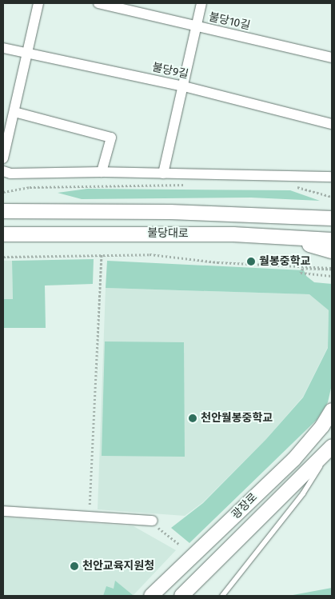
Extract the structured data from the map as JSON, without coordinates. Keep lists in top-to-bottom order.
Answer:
{
  "streets": {
    "main road": ["불당대로", "광장로"],
    "street": ["불당10길", "불당9길"]
  },
  "places": ["월봉중학교", "천안월봉중학교", "천안교육지원청"]
}
